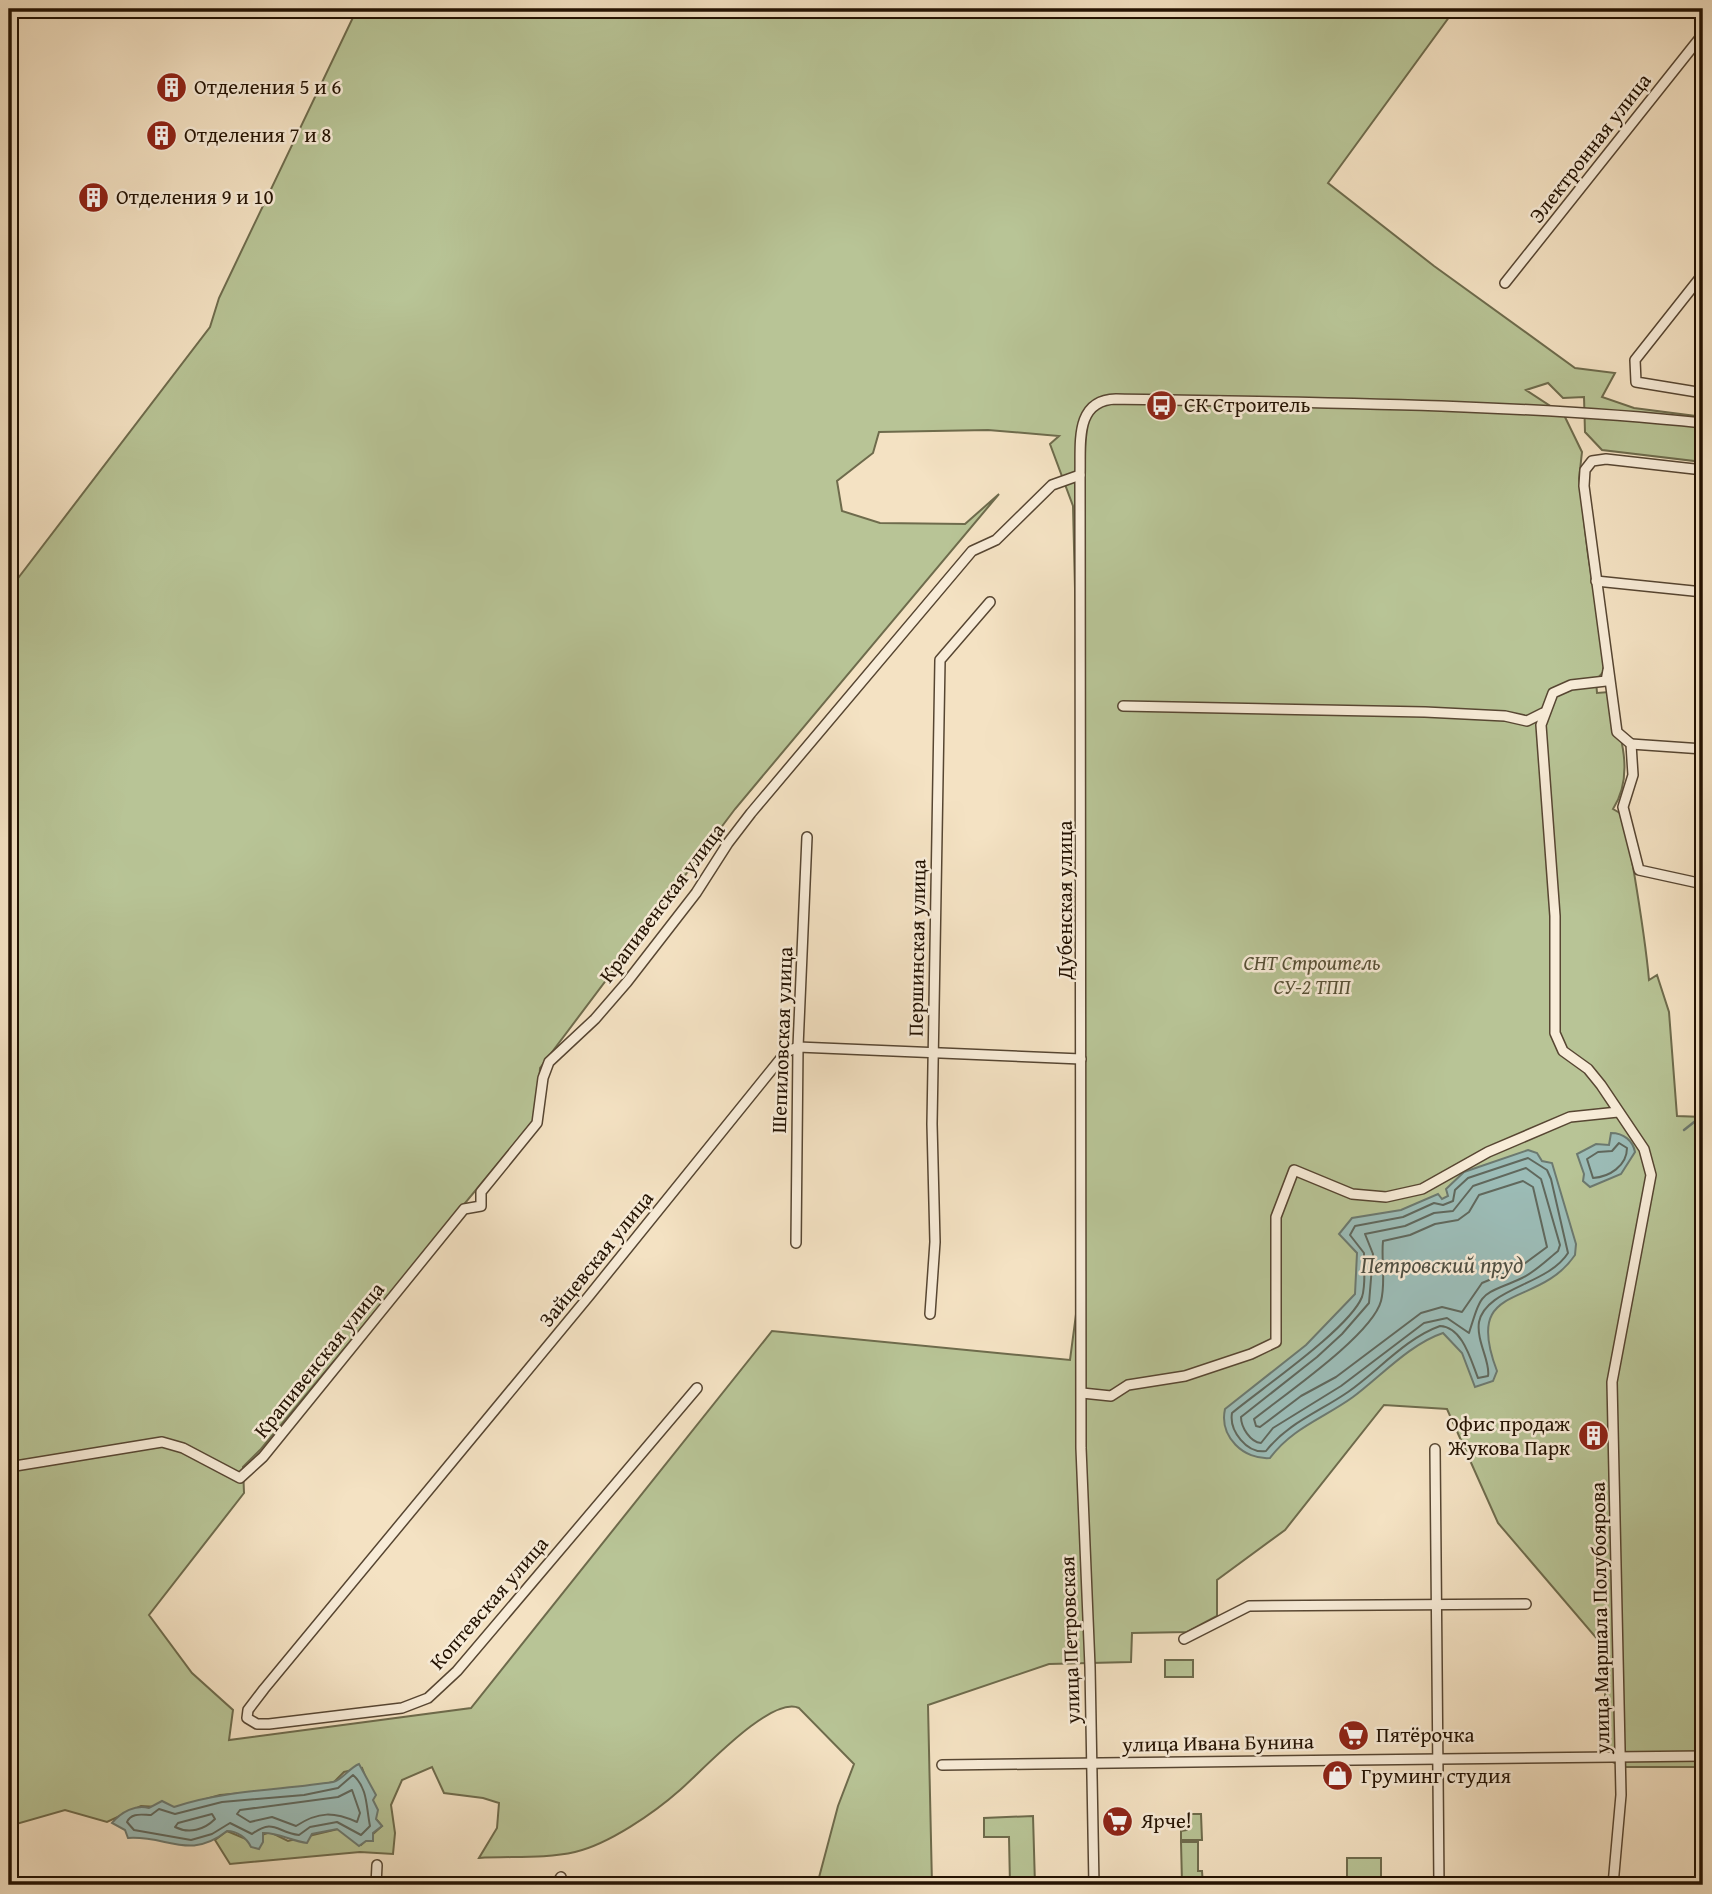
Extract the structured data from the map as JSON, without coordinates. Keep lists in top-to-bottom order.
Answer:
{
  "streets": {
    "street": [
      "Электронная улица",
      "Дубенская улица",
      "Крапивенская улица",
      "Першинская улица",
      "Шепиловская улица",
      "Зайцевская улица",
      "Коптевская улица",
      "улица Маршала Полубоярова",
      "улица Петровская",
      "улица Ивана Бунина"
    ]
  },
  "crossings": [
    ["Дубенская улица", "Крапивенская улица"],
    ["Дубенская улица", "улица Петровская"],
    ["Шепиловская улица", "Зайцевская улица"],
    ["Зайцевская улица", "Коптевская улица"],
    ["улица Маршала Полубоярова", "улица Ивана Бунина"],
    ["улица Петровская", "улица Ивана Бунина"]
  ],
  "water": ["Петровский пруд"],
  "parks": ["СНТ Строитель СУ-2 ТПП"],
  "places": {
    "building": [
      "Отделения 5 и 6",
      "Отделения 7 и 8",
      "Отделения 9 и 10",
      "Офис продаж Жукова Парк"
    ],
    "bus stop": ["СК Строитель"],
    "supermarket": ["Пятёрочка", "Ярче!"],
    "shop": ["Груминг студия"]
  }
}
